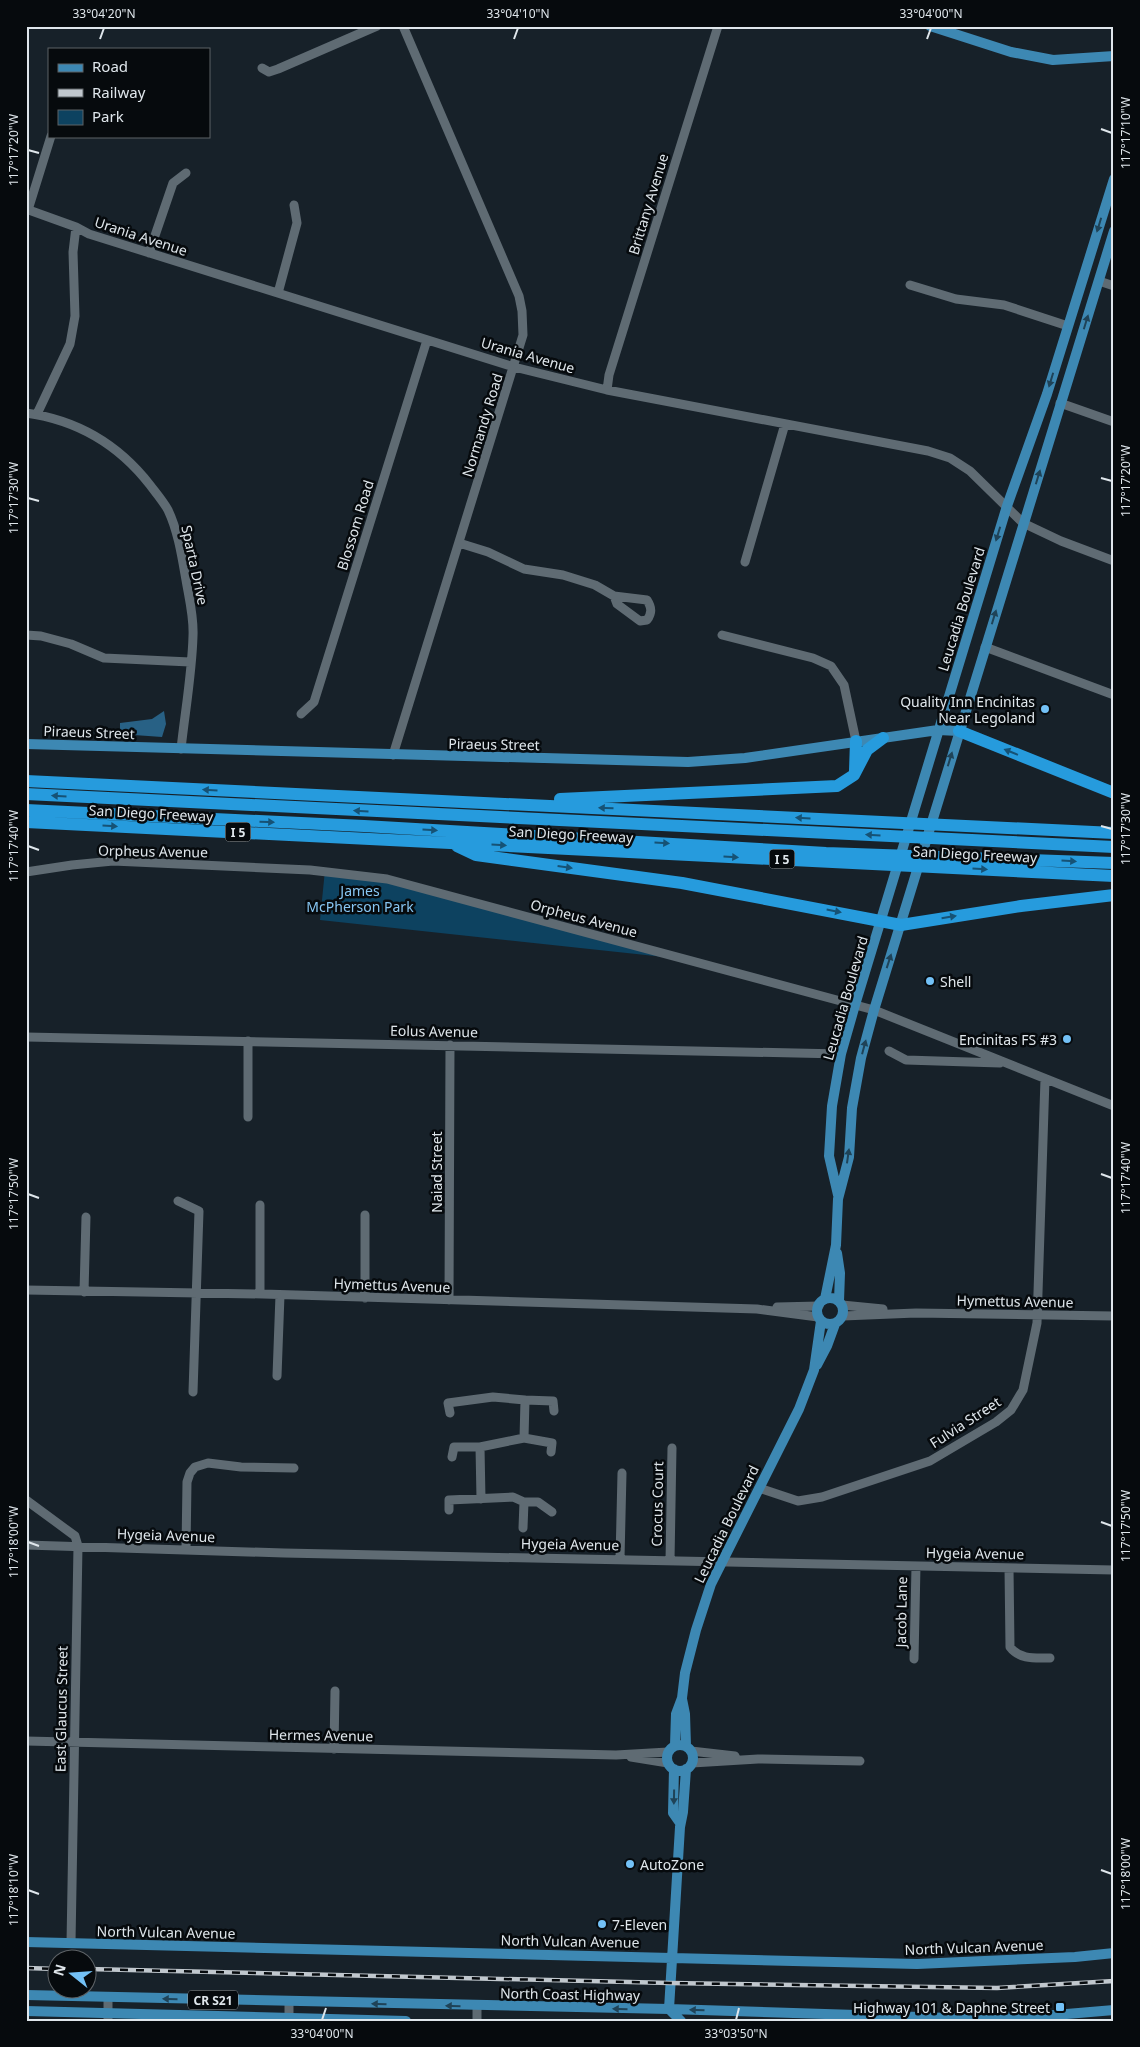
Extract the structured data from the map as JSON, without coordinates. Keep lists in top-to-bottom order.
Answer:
{
  "streets": {
    "highway": ["San Diego Freeway", "I 5"],
    "main road": [
      "Leucadia Boulevard",
      "Piraeus Street",
      "North Vulcan Avenue",
      "North Coast Highway",
      "CR S21"
    ],
    "street": [
      "Brittany Avenue",
      "Urania Avenue",
      "Normandy Road",
      "Blossom Road",
      "Sparta Drive",
      "Orpheus Avenue",
      "Eolus Avenue",
      "Naiad Street",
      "Hymettus Avenue",
      "Fulvia Street",
      "Crocus Court",
      "Hygeia Avenue",
      "Jacob Lane",
      "East Glaucus Street",
      "Hermes Avenue"
    ]
  },
  "crossings": [
    ["Brittany Avenue", "Urania Avenue"],
    ["Urania Avenue", "Normandy Road"],
    ["Urania Avenue", "Blossom Road"],
    ["Urania Avenue", "Leucadia Boulevard"],
    ["Normandy Road", "Piraeus Street"],
    ["Sparta Drive", "Piraeus Street"],
    ["Leucadia Boulevard", "Piraeus Street"],
    ["Leucadia Boulevard", "Orpheus Avenue"],
    ["Leucadia Boulevard", "Eolus Avenue"],
    ["Leucadia Boulevard", "Hymettus Avenue"],
    ["Leucadia Boulevard", "Fulvia Street"],
    ["Leucadia Boulevard", "Hygeia Avenue"],
    ["Leucadia Boulevard", "Hermes Avenue"],
    ["Orpheus Avenue", "Fulvia Street"],
    ["Eolus Avenue", "Naiad Street"],
    ["Naiad Street", "Hymettus Avenue"],
    ["Hymettus Avenue", "Fulvia Street"],
    ["Crocus Court", "Hygeia Avenue"],
    ["Hygeia Avenue", "Jacob Lane"],
    ["Hygeia Avenue", "East Glaucus Street"],
    ["East Glaucus Street", "Hermes Avenue"],
    ["East Glaucus Street", "North Vulcan Avenue"]
  ],
  "parks": ["James McPherson Park"],
  "places": {
    "other": [
      "Quality Inn Encinitas Near Legoland",
      "Shell",
      "Encinitas FS #3",
      "AutoZone",
      "7-Eleven"
    ],
    "transit": ["Highway 101 & Daphne Street"]
  },
  "legend": ["Road", "Railway", "Park"],
  "north": "left",
  "coordinates": [
    "33°04'20\"N",
    "33°04'10\"N",
    "33°04'00\"N",
    "117°17'10\"W",
    "117°17'20\"W",
    "117°17'30\"W",
    "117°17'40\"W",
    "117°17'50\"W",
    "117°18'00\"W",
    "117°18'10\"W",
    "33°03'50\"N"
  ]
}
